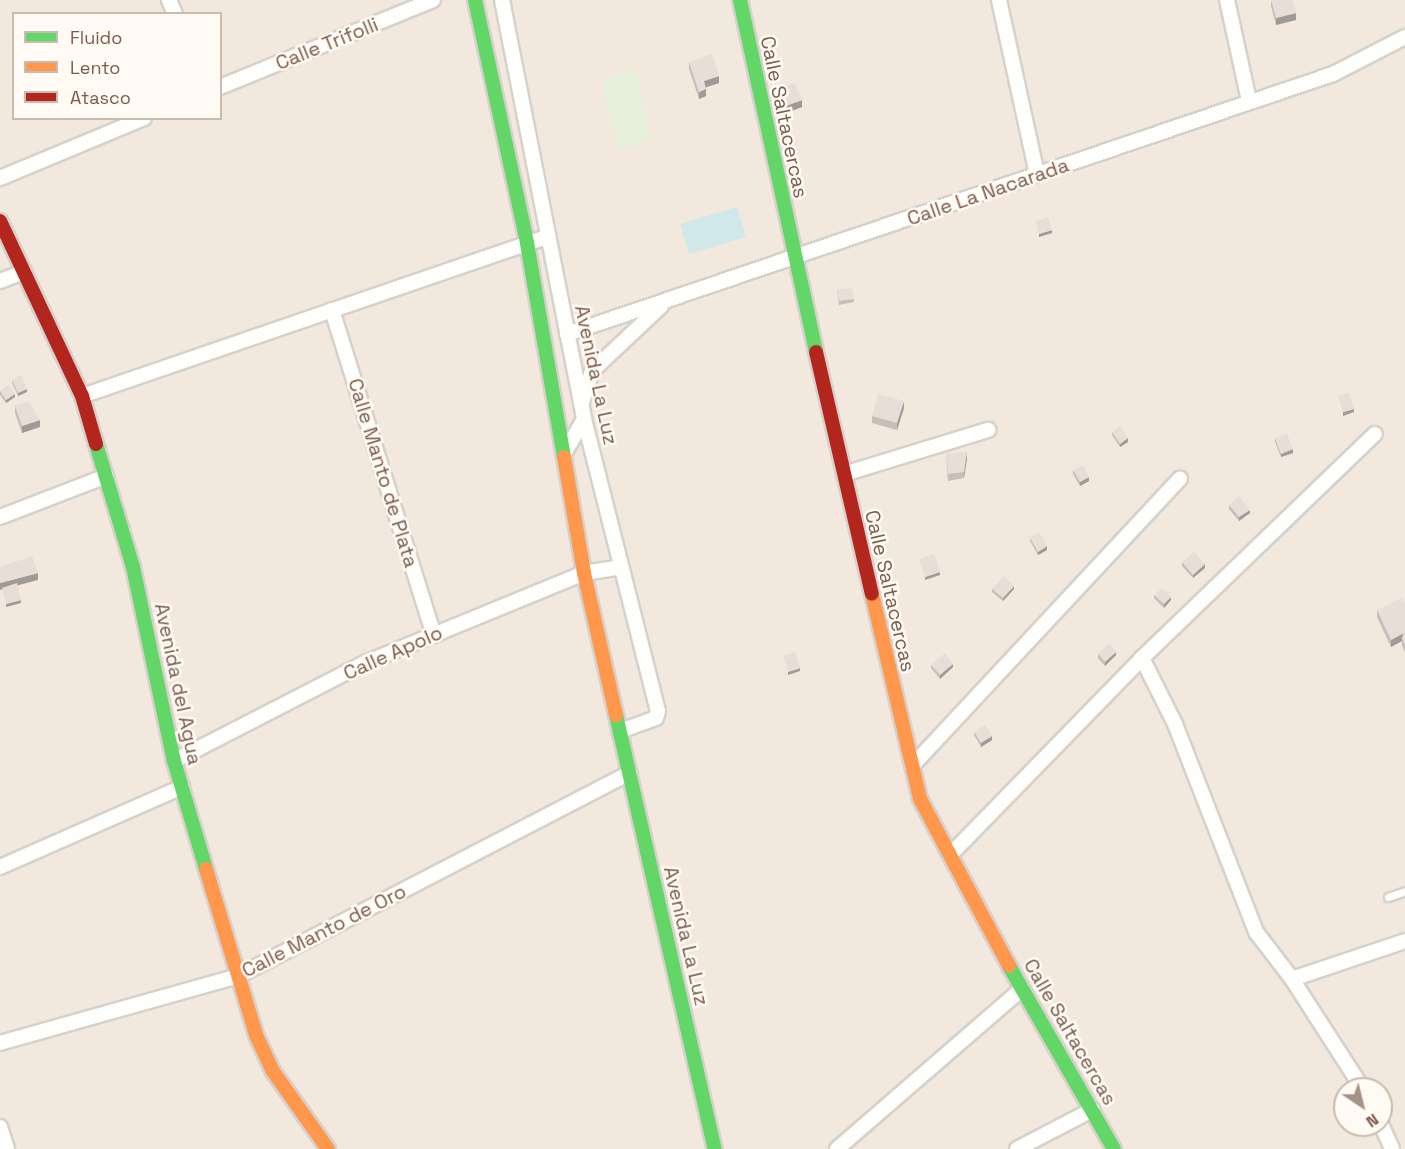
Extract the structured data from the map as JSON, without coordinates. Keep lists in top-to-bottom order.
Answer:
{
  "streets": {
    "street": [
      "Calle Trifolli",
      "Calle Saltacercas",
      "Calle La Nacarada",
      "Avenida La Luz",
      "Calle Manto de Plata",
      "Calle Apolo",
      "Avenida del Agua",
      "Calle Manto de Oro"
    ]
  },
  "crossings": [
    ["Calle Saltacercas", "Calle La Nacarada"],
    ["Calle La Nacarada", "Avenida La Luz"],
    ["Avenida La Luz", "Calle Apolo"],
    ["Avenida La Luz", "Calle Manto de Oro"],
    ["Calle Manto de Plata", "Calle Apolo"],
    ["Calle Apolo", "Avenida del Agua"],
    ["Avenida del Agua", "Calle Manto de Oro"]
  ],
  "legend": ["Fluido", "Lento", "Atasco"],
  "north": "bottom right"
}
